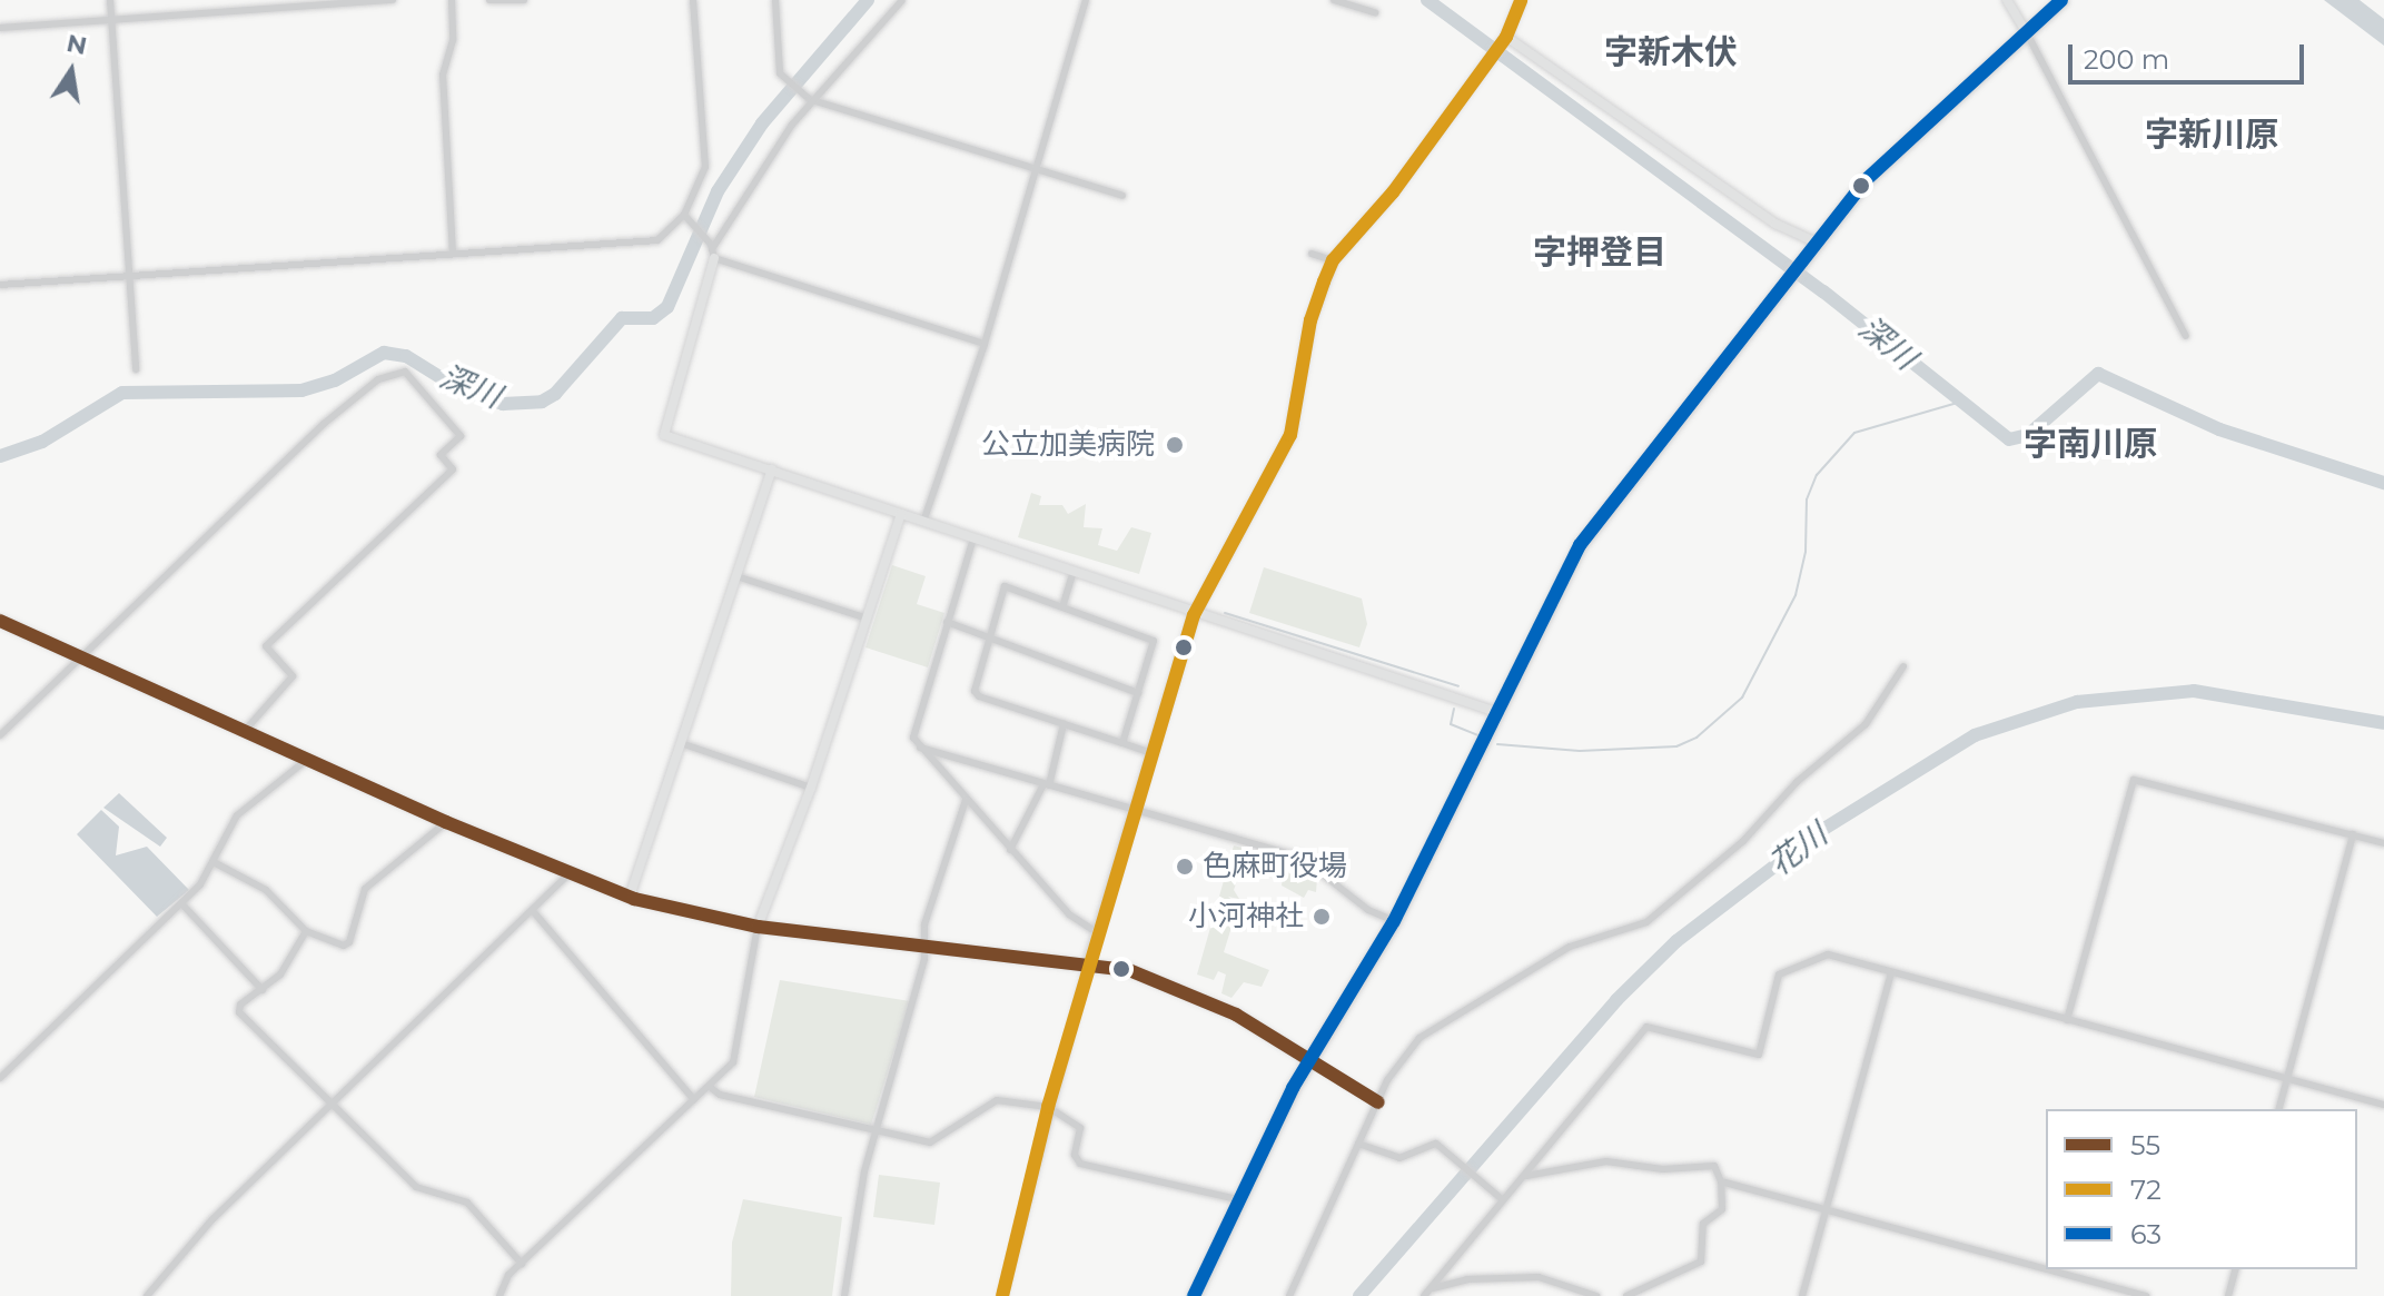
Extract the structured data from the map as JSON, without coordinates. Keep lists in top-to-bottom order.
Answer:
{
  "districts": [
    "字新木伏",
    "字新川原",
    "字押登目",
    "字南川原"
  ],
  "water": ["深川", "花川"],
  "places": ["公立加美病院", "色麻町役場", "小河神社"],
  "lines": ["transit line 72", "transit line 63", "transit line 55"],
  "legend": ["55", "72", "63"],
  "scale_bar": "200 m",
  "north": "top"
}
